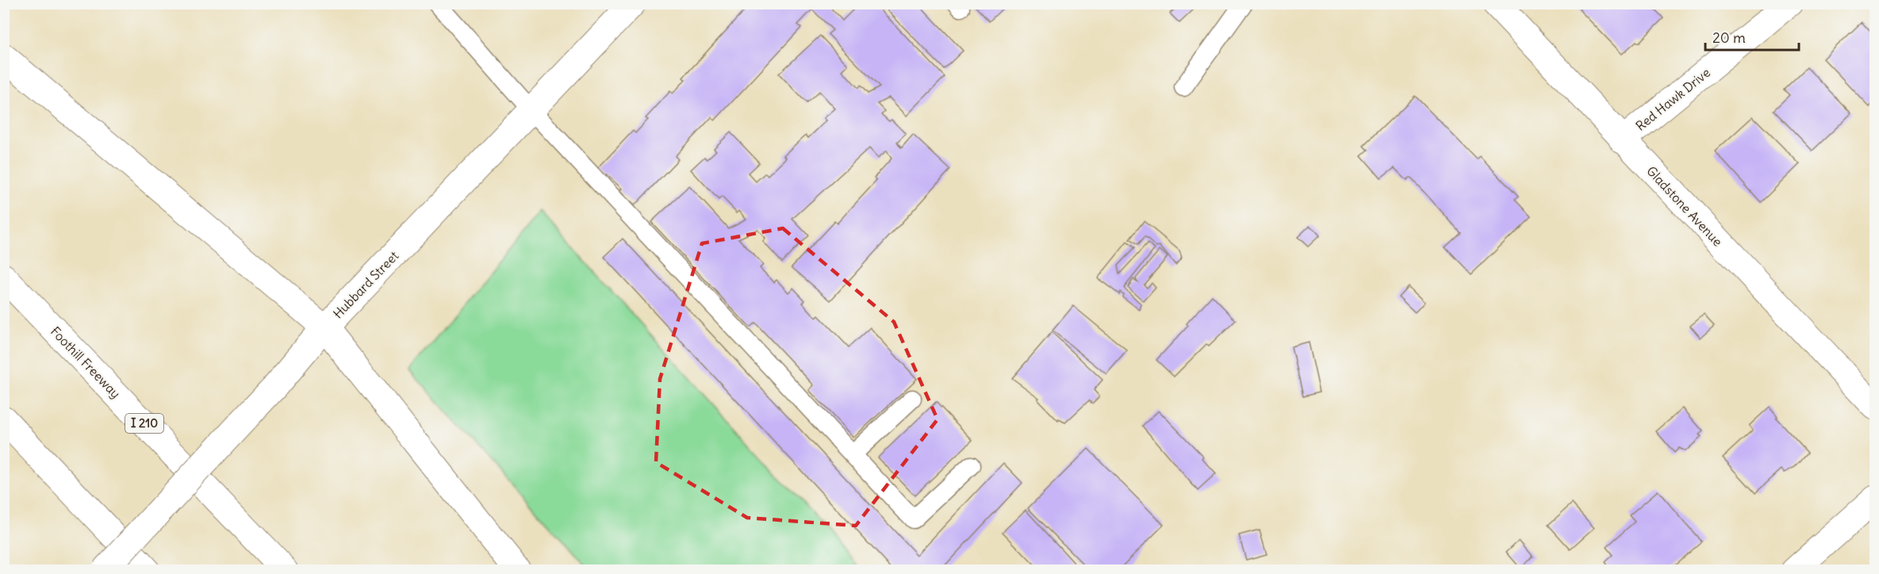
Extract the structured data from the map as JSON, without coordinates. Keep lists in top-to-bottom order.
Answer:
{
  "streets": {
    "main road": [
      "Red Hawk Drive",
      "Gladstone Avenue",
      "Hubbard Street",
      "Foothill Freeway",
      "I 210"
    ]
  },
  "crossings": [
    ["Red Hawk Drive", "Gladstone Avenue"]
  ],
  "scale_bar": "20 m"
}
